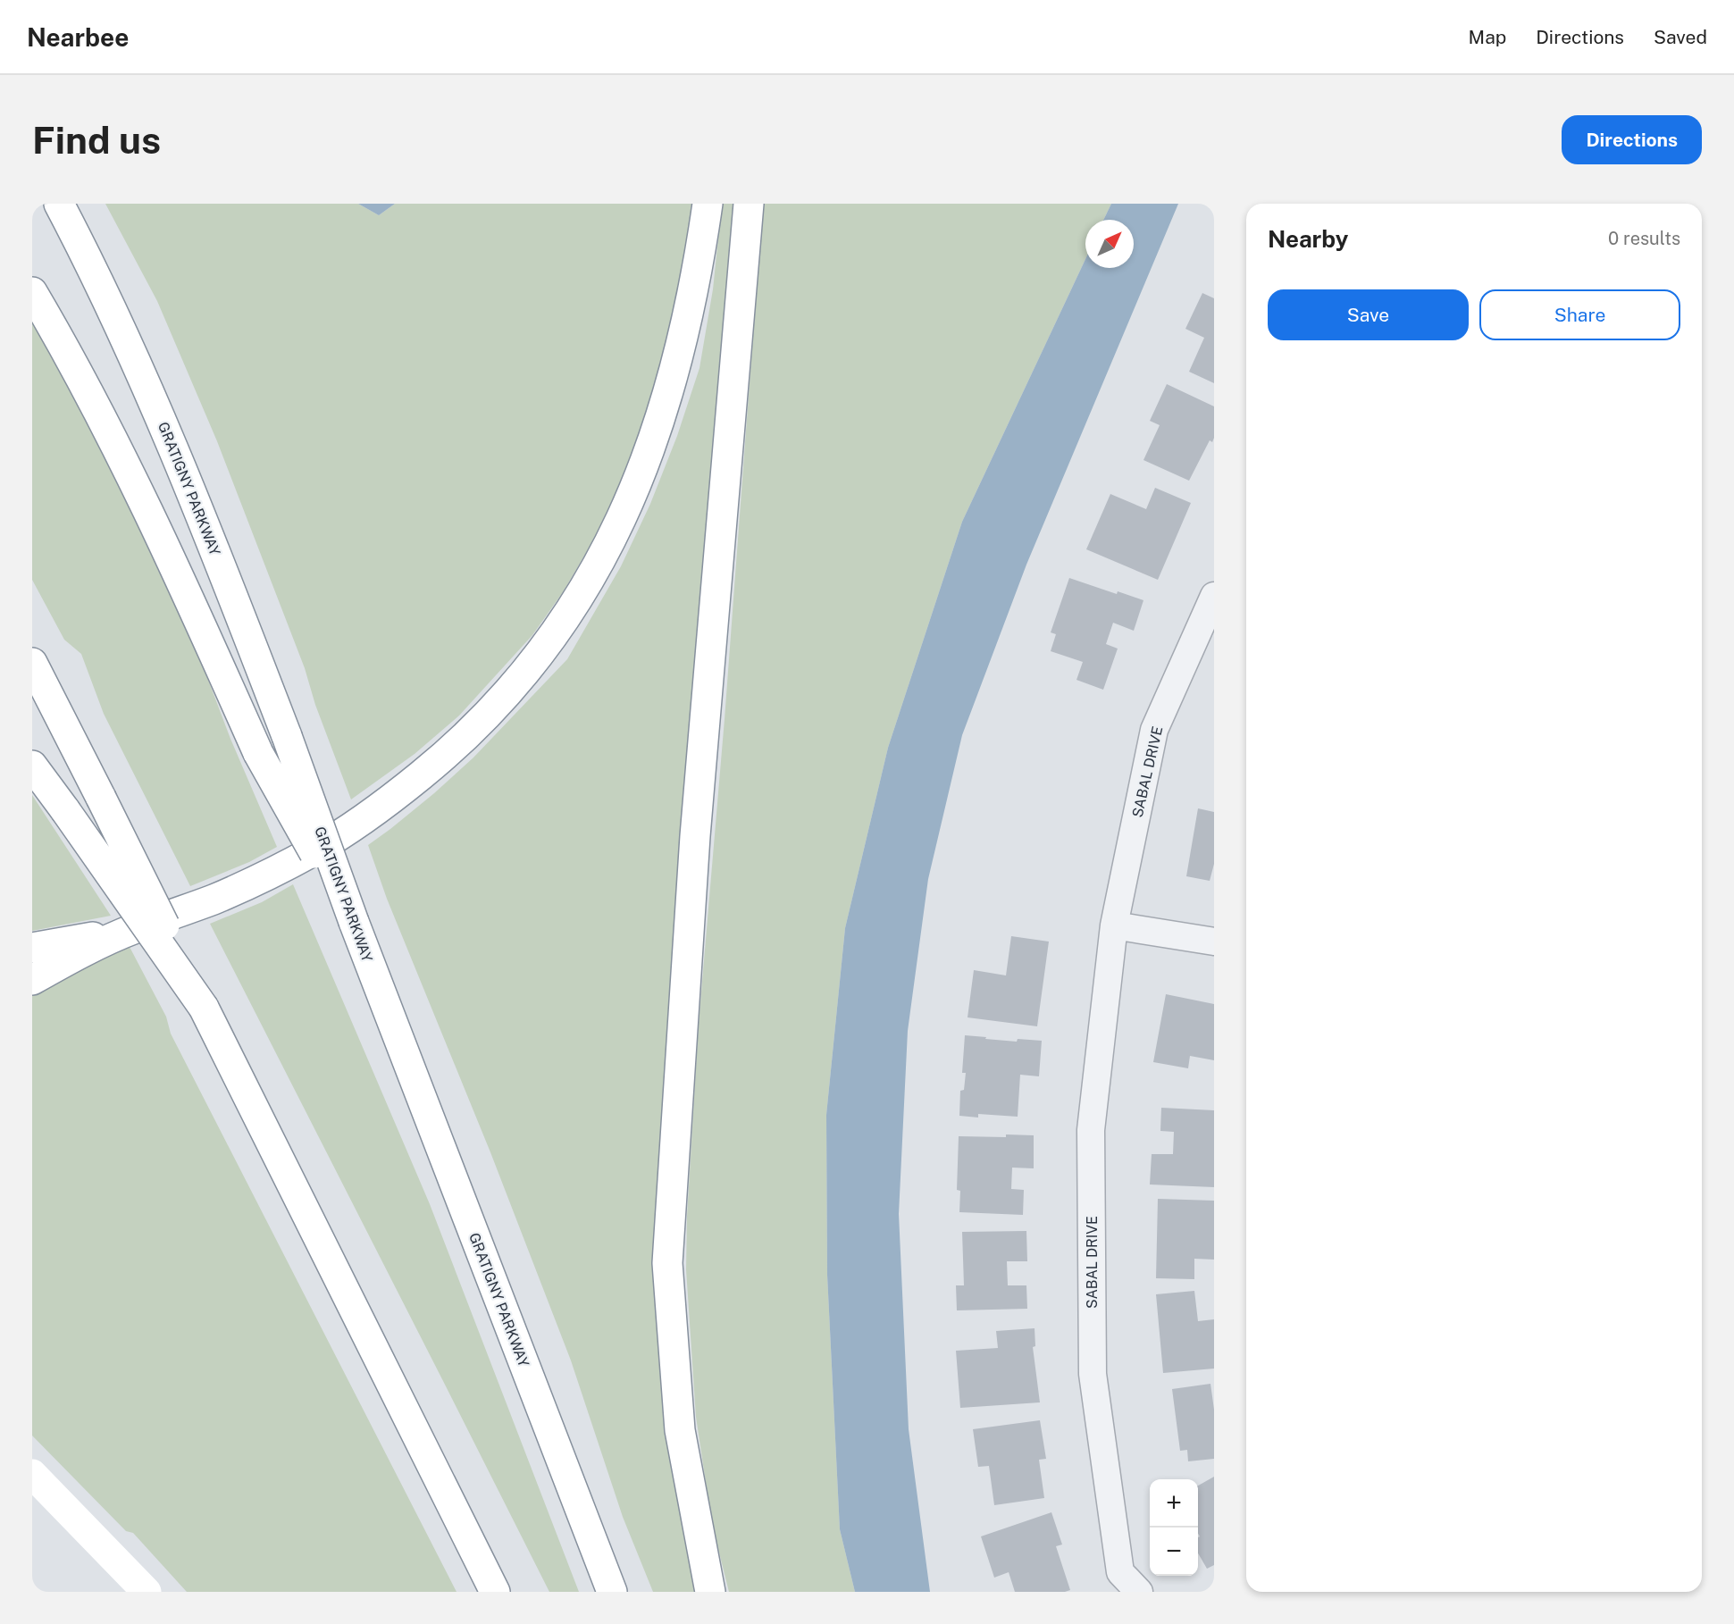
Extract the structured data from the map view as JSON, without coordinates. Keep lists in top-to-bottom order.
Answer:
{
  "streets": {
    "main road": ["GRATIGNY PARKWAY"],
    "street": ["SABAL DRIVE"]
  },
  "north": "top right",
  "page": {
    "header": "Nearbee",
    "nav": ["Map", "Directions", "Saved"],
    "buttons": [
      "Directions",
      ["Save", "Share"]
    ],
    "title": "Find us",
    "heading": ["Nearby", "0 results"],
    "map_buttons": ["+", "−"]
  }
}
